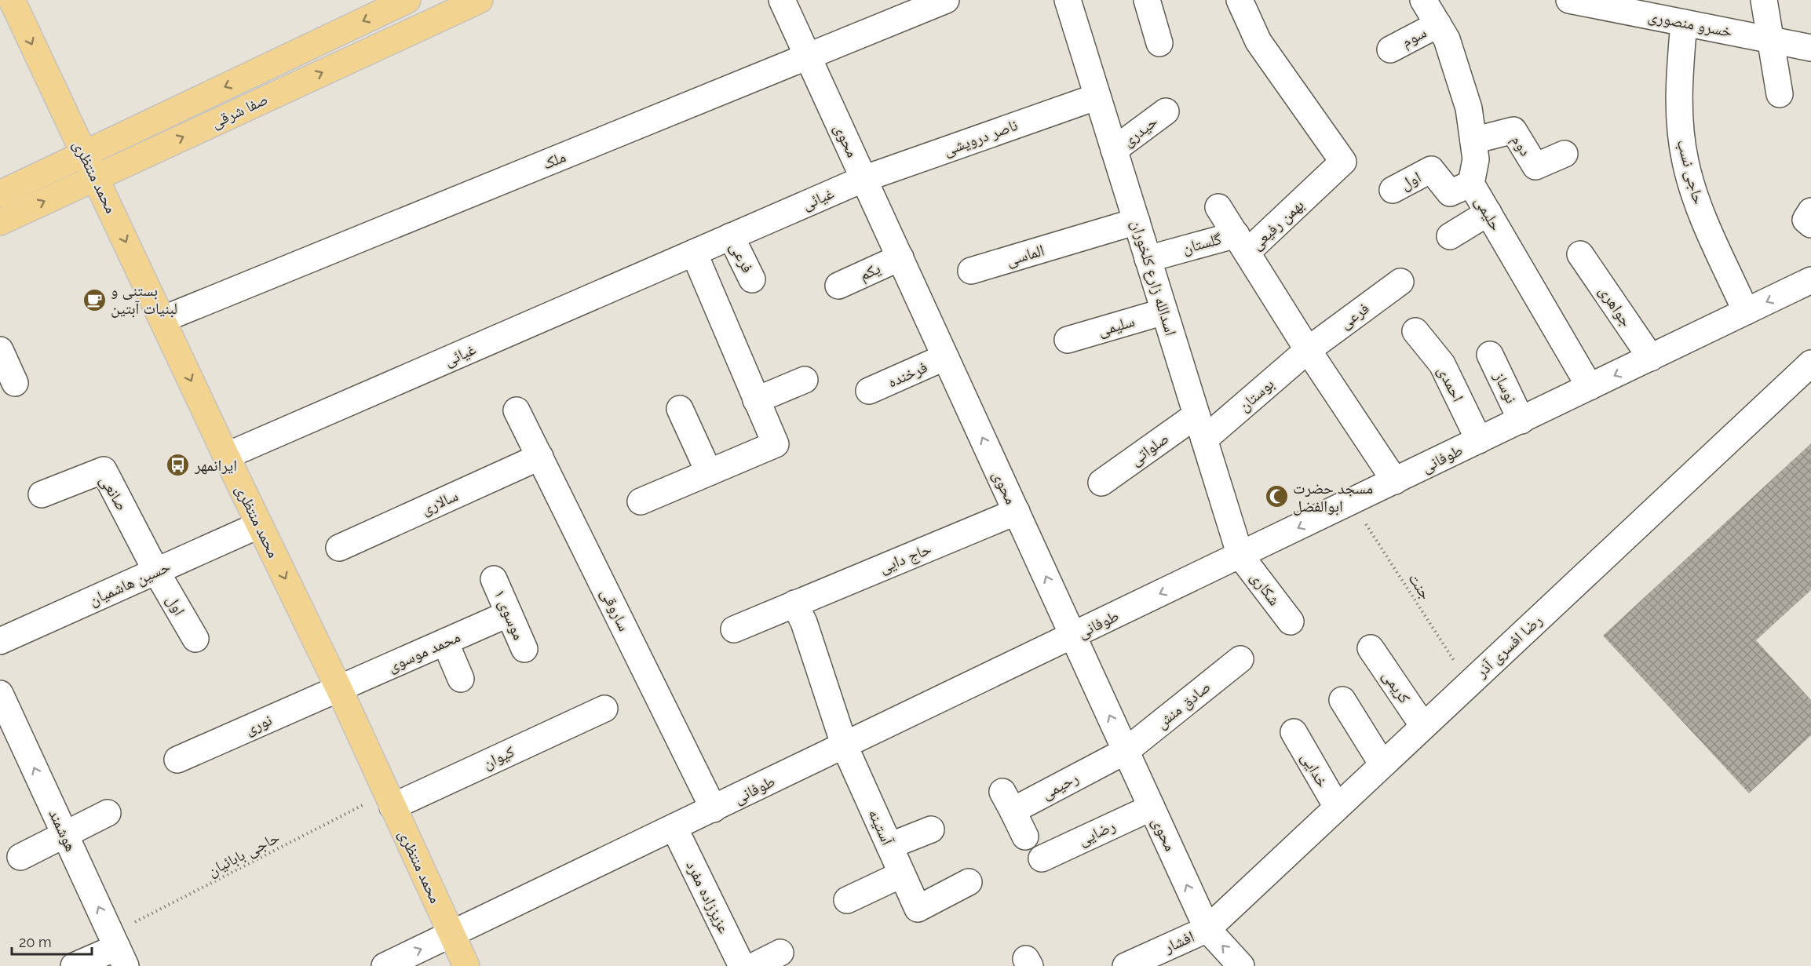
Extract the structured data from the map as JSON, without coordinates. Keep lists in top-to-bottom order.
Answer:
{
  "streets": {
    "main road": ["صفا شرقی", "محمد منتظری"],
    "street": [
      "خسرو منصوری",
      "سوم",
      "حیدری",
      "ناصر درویشی",
      "محوی",
      "دوم",
      "ملک",
      "حاجی نسب",
      "اول",
      "غیائی",
      "حلیمی",
      "بهمن رفیعی",
      "گلستان",
      "الماسی",
      "فرعی",
      "یکم",
      "اسدالله زارع کلخوران",
      "جواهری",
      "سلیمی",
      "فرخنده",
      "احمدی",
      "نوساز",
      "بوستان",
      "صلواتی",
      "طوفانی",
      "صانعی",
      "سالاری",
      "حاج دایی",
      "حسین هاشمیان",
      "شکاری",
      "ساروقی",
      "موسوی ۱",
      "رضا افسری آذر",
      "محمد موسوی",
      "کریمی",
      "صادق منش",
      "نوری",
      "کیوان",
      "خدایی",
      "رحیمی",
      "آستینه",
      "هوشمند",
      "رضایی",
      "عزیززاده مفرد",
      "افشار"
    ],
    "path": ["جنت", "حاجی بابائیان"]
  },
  "crossings": [
    ["خسرو منصوری", "حاجی نسب"],
    ["سوم", "حلیمی"],
    ["صفا شرقی", "محمد منتظری"],
    ["حیدری", "اسدالله زارع کلخوران"],
    ["ناصر درویشی", "محوی"],
    ["ناصر درویشی", "غیائی"],
    ["ناصر درویشی", "اسدالله زارع کلخوران"],
    ["محوی", "ملک"],
    ["محوی", "غیائی"],
    ["محوی", "یکم"],
    ["محوی", "فرخنده"],
    ["محوی", "طوفانی"],
    ["محوی", "حاج دایی"],
    ["محوی", "رضا افسری آذر"],
    ["محوی", "صادق منش"],
    ["محوی", "رحیمی"],
    ["محوی", "رضایی"],
    ["محوی", "افشار"],
    ["دوم", "حلیمی"],
    ["ملک", "محمد منتظری"],
    ["حاجی نسب", "طوفانی"],
    ["محمد منتظری", "غیائی"],
    ["محمد منتظری", "طوفانی"],
    ["محمد منتظری", "حسین هاشمیان"],
    ["محمد منتظری", "محمد موسوی"],
    ["محمد منتظری", "نوری"],
    ["محمد منتظری", "کیوان"],
    ["محمد منتظری", "حاجی بابائیان"],
    ["اول", "حلیمی"],
    ["اول", "صانعی"],
    ["اول", "حسین هاشمیان"],
    ["غیائی", "فرعی"],
    ["حلیمی", "طوفانی"],
    ["بهمن رفیعی", "گلستان"],
    ["بهمن رفیعی", "فرعی"],
    ["بهمن رفیعی", "بوستان"],
    ["بهمن رفیعی", "طوفانی"],
    ["گلستان", "اسدالله زارع کلخوران"],
    ["الماسی", "اسدالله زارع کلخوران"],
    ["فرعی", "بوستان"],
    ["اسدالله زارع کلخوران", "سلیمی"],
    ["اسدالله زارع کلخوران", "بوستان"],
    ["اسدالله زارع کلخوران", "صلواتی"],
    ["اسدالله زارع کلخوران", "طوفانی"],
    ["اسدالله زارع کلخوران", "شکاری"],
    ["جواهری", "طوفانی"],
    ["احمدی", "طوفانی"],
    ["نوساز", "طوفانی"],
    ["طوفانی", "جنت"],
    ["طوفانی", "شکاری"],
    ["طوفانی", "ساروقی"],
    ["طوفانی", "آستینه"],
    ["طوفانی", "عزیززاده مفرد"],
    ["صانعی", "حسین هاشمیان"],
    ["سالاری", "ساروقی"],
    ["جنت", "رضا افسری آذر"],
    ["موسوی ۱", "محمد موسوی"],
    ["رضا افسری آذر", "کریمی"],
    ["رضا افسری آذر", "خدایی"],
    ["رضا افسری آذر", "افشار"],
    ["محمد موسوی", "نوری"],
    ["صادق منش", "رحیمی"],
    ["کیوان", "حاجی بابائیان"],
    ["هوشمند", "حاجی بابائیان"]
  ],
  "one_way": ["محوی", "محمد منتظری", "هوشمند"],
  "places": {
    "cafe": ["بستنی و لبنیات آبتین"],
    "bus stop": ["ایرانمهر"],
    "mosque": ["مسجد حضرت ابوالفضل"]
  },
  "scale_bar": "20 m"
}
